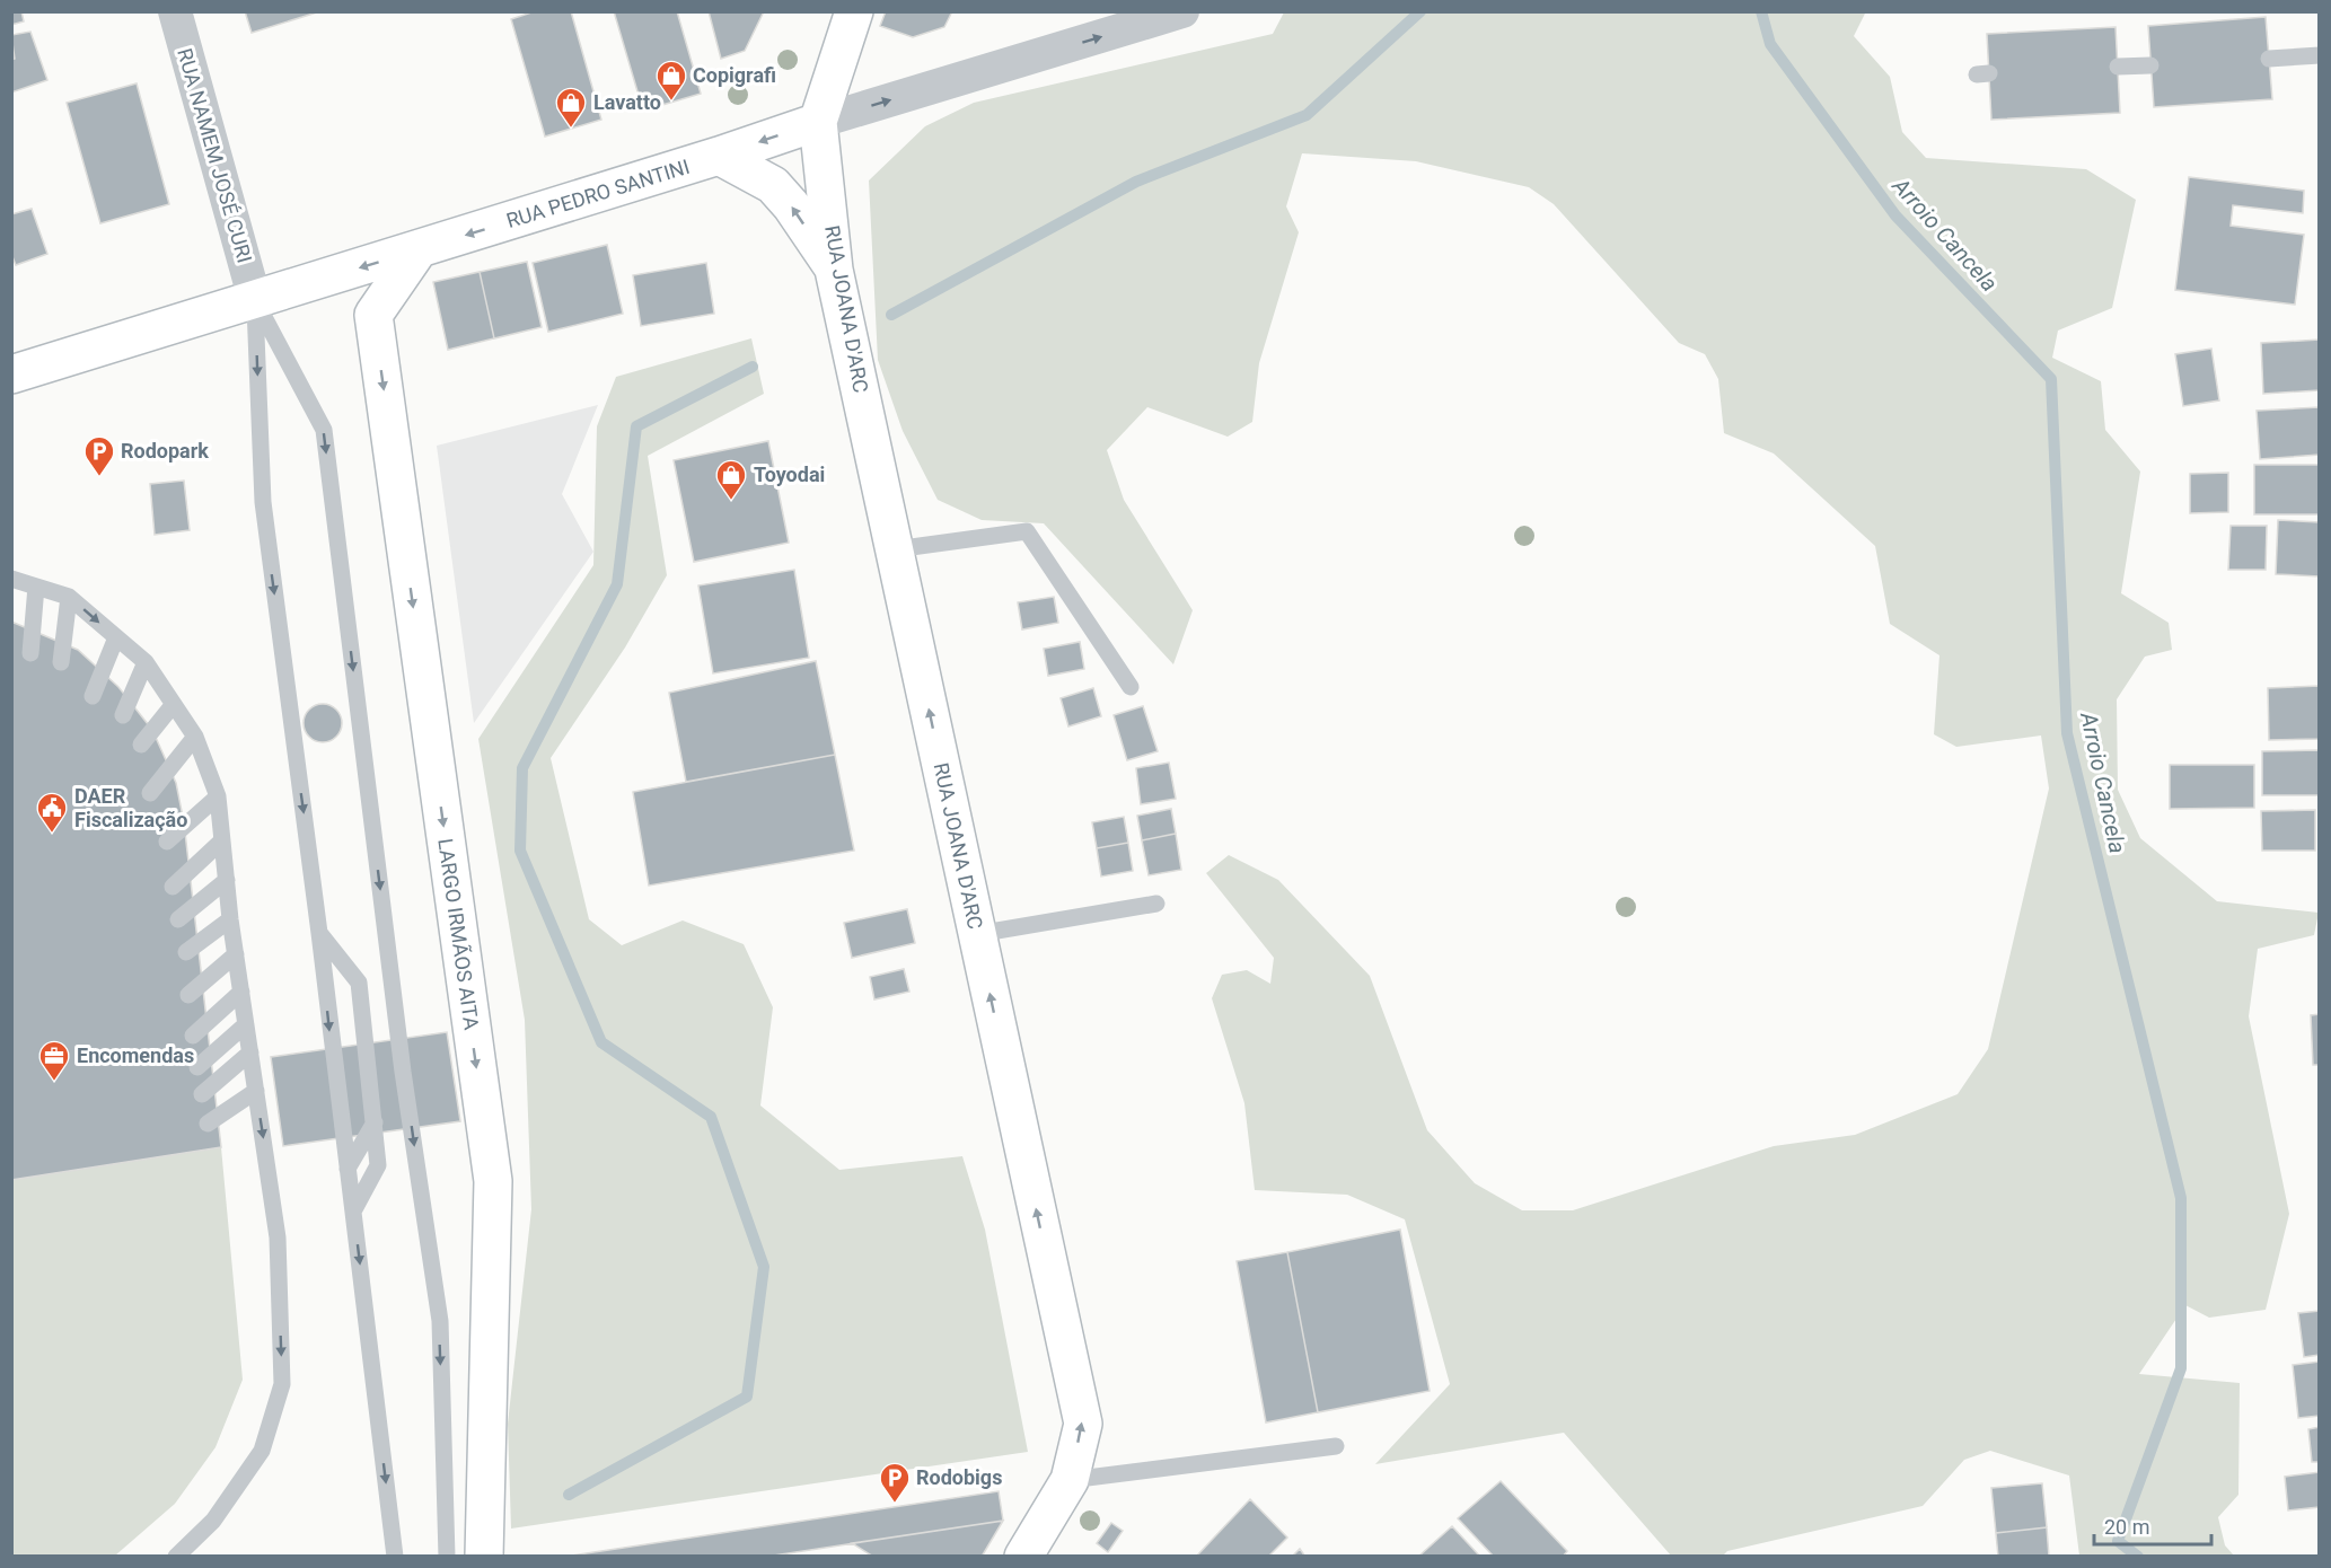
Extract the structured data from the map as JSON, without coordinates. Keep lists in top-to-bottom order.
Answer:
{
  "streets": {
    "street": [
      "RUA NAMEM JOSÉ CURI",
      "RUA PEDRO SANTINI",
      "RUA JOANA D'ARC",
      "LARGO IRMÃOS AITA"
    ]
  },
  "crossings": [
    ["RUA NAMEM JOSÉ CURI", "RUA PEDRO SANTINI"],
    ["RUA PEDRO SANTINI", "RUA JOANA D'ARC"]
  ],
  "one_way": ["RUA JOANA D'ARC", "LARGO IRMÃOS AITA"],
  "water": ["Arroio Cancela"],
  "places": {
    "shop": ["Copigrafi", "Lavatto", "Toyodai"],
    "parking": ["Rodopark", "Rodobigs"],
    "public building": ["DAER Fiscalização"],
    "office": ["Encomendas"]
  },
  "scale_bar": "20 m"
}
